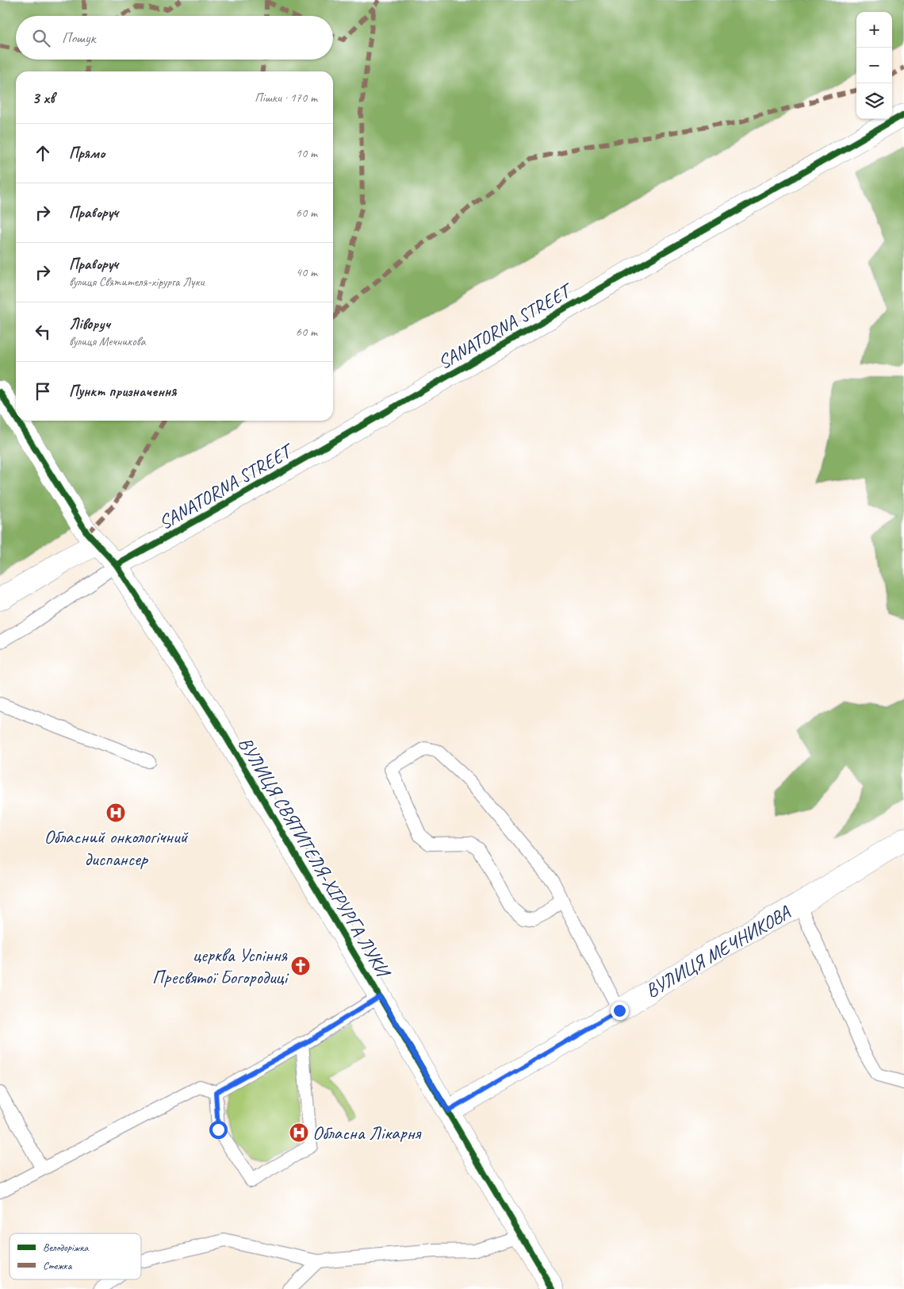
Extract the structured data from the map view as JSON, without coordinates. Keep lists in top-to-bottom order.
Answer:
{
  "streets": {
    "street": ["SANATORNA STREET", "ВУЛИЦЯ СВЯТИТЕЛЯ-ХІРУРГА ЛУКИ", "ВУЛИЦЯ МЕЧНИКОВА"]
  },
  "crossings": [
    ["SANATORNA STREET", "ВУЛИЦЯ СВЯТИТЕЛЯ-ХІРУРГА ЛУКИ"],
    ["ВУЛИЦЯ СВЯТИТЕЛЯ-ХІРУРГА ЛУКИ", "ВУЛИЦЯ МЕЧНИКОВА"]
  ],
  "places": {
    "hospital": ["Обласний онкологічний диспансер", "Обласна Лікарня"],
    "church": ["церква Успіння Пресвятої Богородиці"]
  },
  "legend": ["Велодоріжка", "Стежка"],
  "page": {
    "map_buttons": ["+", "−"],
    "search": "Пошук",
    "heading": ["3 хв", "Пішки · 170 m"],
    "list": [
      ["Прямо", "10 m"],
      ["Праворуч", "60 m"],
      ["Праворуч", "вулиця Святителя-хірурга Луки", "40 m"],
      ["Ліворуч", "вулиця Мечникова", "60 m"],
      "Пункт призначення"
    ]
  }
}
